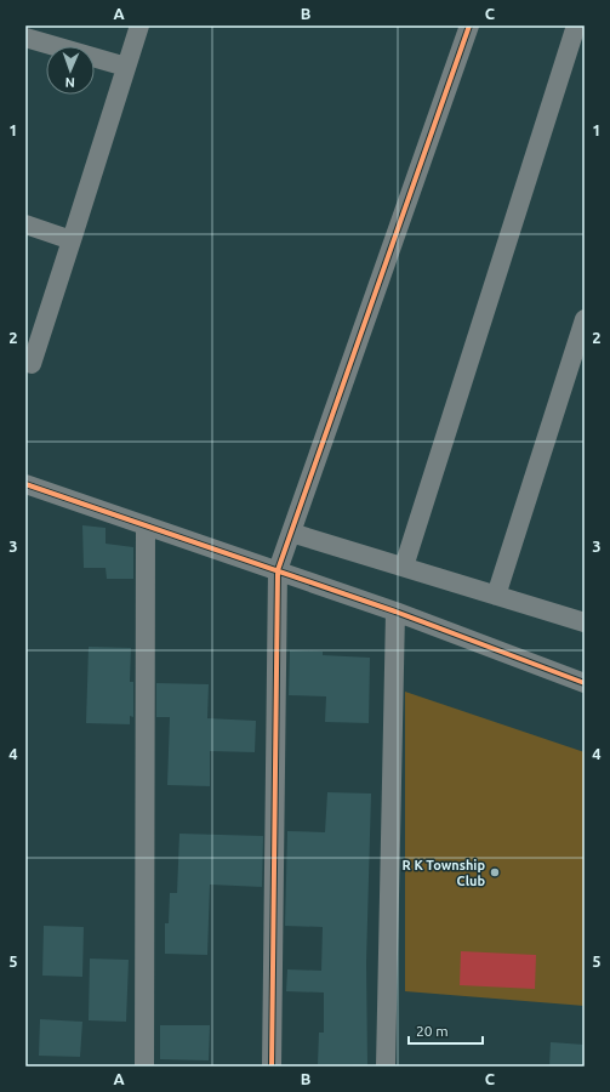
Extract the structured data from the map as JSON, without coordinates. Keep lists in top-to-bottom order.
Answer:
{
  "places": ["R K Township Club"],
  "scale_bar": "20 m",
  "north": "bottom",
  "grid": {
    "columns": ["A", "B", "C"],
    "rows": [
      "1",
      "2",
      "3",
      "4",
      "5"
    ]
  }
}
